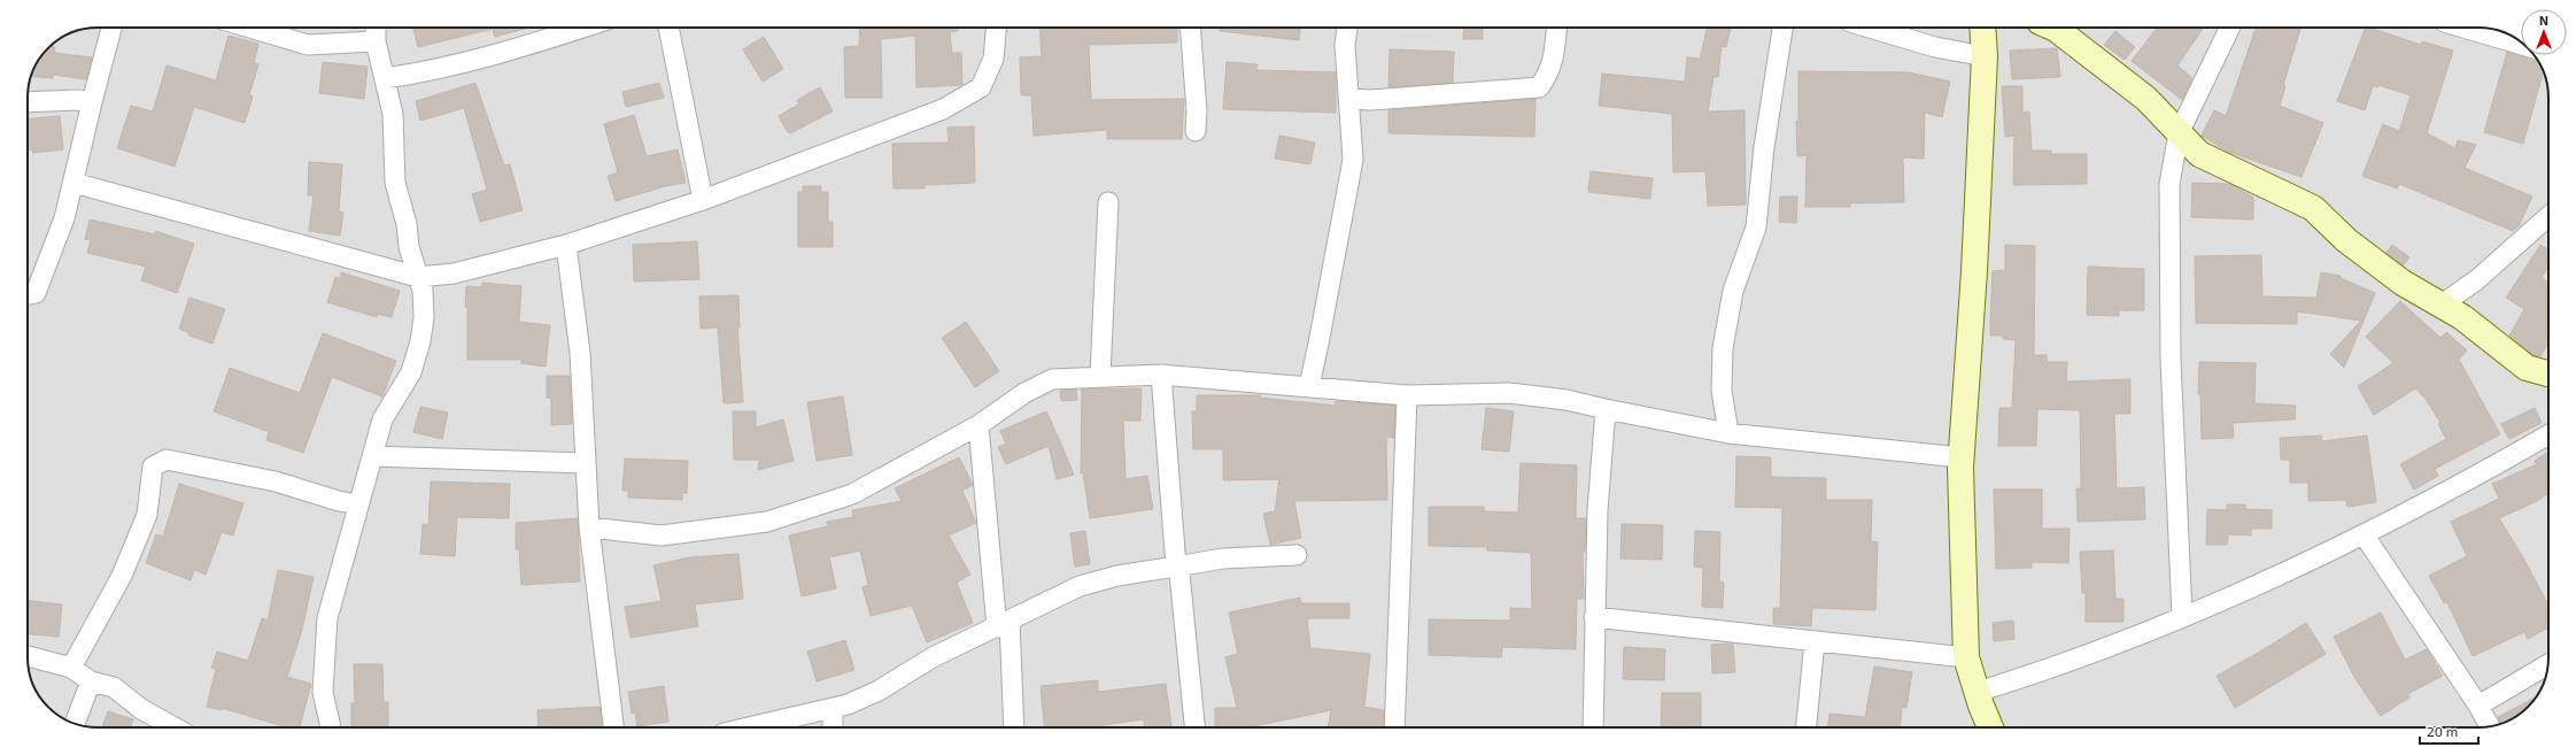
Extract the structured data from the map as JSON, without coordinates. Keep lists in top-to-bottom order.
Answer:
{
  "scale_bar": "20 m",
  "north": "top"
}
